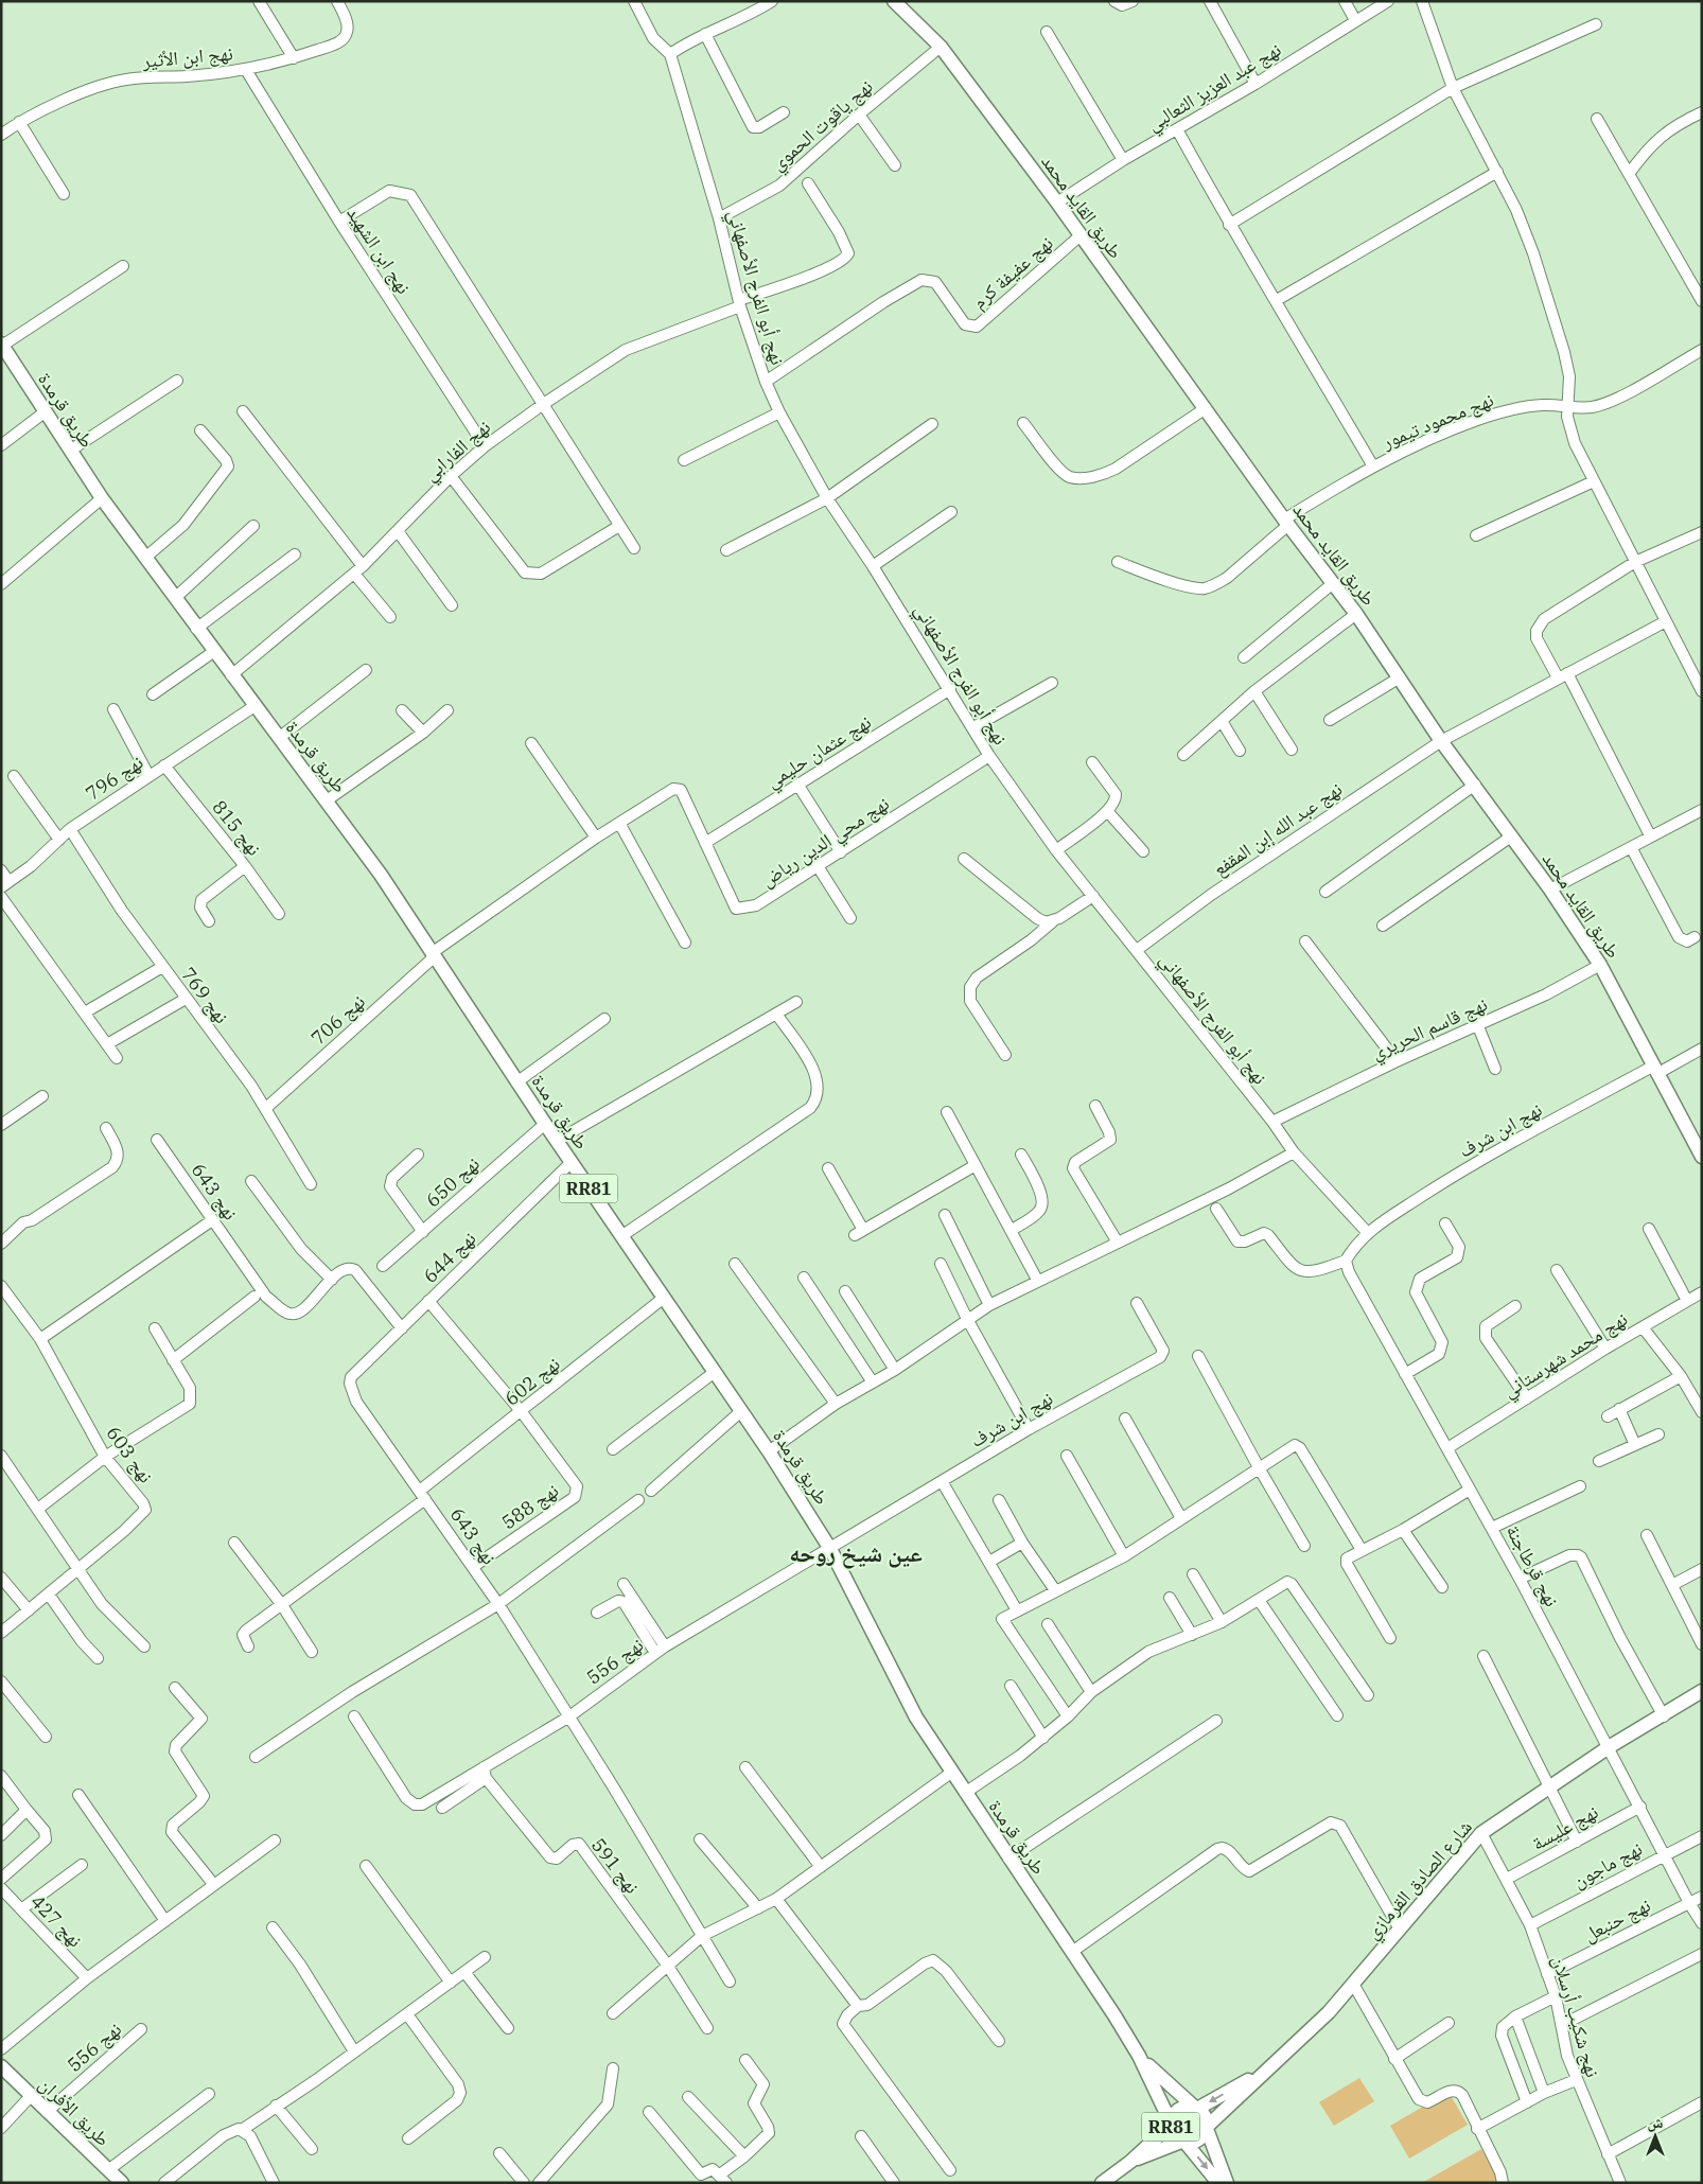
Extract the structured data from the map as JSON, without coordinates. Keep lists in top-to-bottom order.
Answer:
{
  "streets": {
    "main road": [
      "طريق القايد محمد",
      "طريق قرمدة",
      "RR81",
      "شارع الصادق القرمازي",
      "طريق الأفران"
    ],
    "street": [
      "نهج ابن الأثير",
      "نهج عبد العزيز الثعالبي",
      "نهج ياقوت الحموي",
      "نهج ابن الشهيد",
      "نهج عفيفة كرم",
      "نهج أبو الفرج الأصفهاني",
      "نهج محمود تيمور",
      "نهج الفارابي",
      "نهج عثمان حليمي",
      "نهج 796",
      "نهج 815",
      "نهج عبد الله إبن المقفع",
      "نهج محي الدين رياض",
      "نهج 769",
      "نهج 706",
      "نهج قاسم الحريري",
      "نهج ابن شرف",
      "نهج 650",
      "نهج 643",
      "نهج 644",
      "نهج محمد شهرستاني",
      "نهج 602",
      "نهج 603",
      "نهج 588",
      "نهج قرطاجنة",
      "نهج 556",
      "نهج عليسة",
      "نهج ماجون",
      "نهج 591",
      "نهج حنبعل",
      "نهج 427",
      "نهج شكيب أرسلان"
    ]
  },
  "crossings": [
    ["نهج ابن الأثير", "نهج ابن الشهيد"],
    ["نهج عبد العزيز الثعالبي", "طريق القايد محمد"],
    ["نهج ياقوت الحموي", "طريق القايد محمد"],
    ["نهج ياقوت الحموي", "نهج أبو الفرج الأصفهاني"],
    ["طريق القايد محمد", "نهج عفيفة كرم"],
    ["طريق القايد محمد", "نهج محمود تيمور"],
    ["طريق القايد محمد", "نهج عبد الله إبن المقفع"],
    ["طريق القايد محمد", "نهج قاسم الحريري"],
    ["طريق القايد محمد", "نهج ابن شرف"],
    ["نهج ابن الشهيد", "نهج الفارابي"],
    ["نهج عفيفة كرم", "نهج أبو الفرج الأصفهاني"],
    ["نهج أبو الفرج الأصفهاني", "نهج الفارابي"],
    ["نهج أبو الفرج الأصفهاني", "نهج عثمان حليمي"],
    ["نهج أبو الفرج الأصفهاني", "نهج عبد الله إبن المقفع"],
    ["نهج أبو الفرج الأصفهاني", "نهج محي الدين رياض"],
    ["نهج أبو الفرج الأصفهاني", "نهج قاسم الحريري"],
    ["نهج أبو الفرج الأصفهاني", "نهج ابن شرف"],
    ["طريق قرمدة", "نهج الفارابي"],
    ["طريق قرمدة", "نهج 796"],
    ["طريق قرمدة", "نهج 706"],
    ["طريق قرمدة", "نهج ابن شرف"],
    ["طريق قرمدة", "نهج 650"],
    ["طريق قرمدة", "RR81"],
    ["طريق قرمدة", "نهج 644"],
    ["طريق قرمدة", "نهج 602"],
    ["طريق قرمدة", "نهج 556"],
    ["طريق قرمدة", "شارع الصادق القرمازي"],
    ["نهج عثمان حليمي", "نهج محي الدين رياض"],
    ["نهج عثمان حليمي", "نهج 706"],
    ["نهج 796", "نهج 815"],
    ["نهج 796", "نهج 769"],
    ["نهج محي الدين رياض", "نهج 706"],
    ["نهج 769", "نهج 706"],
    ["نهج ابن شرف", "نهج 556"],
    ["RR81", "شارع الصادق القرمازي"],
    ["نهج 643", "نهج 644"],
    ["نهج 643", "نهج 602"],
    ["نهج 643", "نهج 588"],
    ["نهج 643", "نهج 556"],
    ["نهج محمد شهرستاني", "نهج قرطاجنة"],
    ["نهج 602", "نهج 588"],
    ["نهج قرطاجنة", "نهج عليسة"],
    ["نهج قرطاجنة", "نهج ماجون"],
    ["نهج قرطاجنة", "شارع الصادق القرمازي"],
    ["نهج قرطاجنة", "نهج حنبعل"],
    ["نهج 556", "نهج 591"],
    ["نهج 556", "طريق الأفران"],
    ["نهج عليسة", "نهج شكيب أرسلان"],
    ["نهج ماجون", "نهج شكيب أرسلان"],
    ["شارع الصادق القرمازي", "نهج شكيب أرسلان"],
    ["نهج حنبعل", "نهج شكيب أرسلان"]
  ],
  "districts": ["عين شيخ روحه"],
  "north": "top"
}
